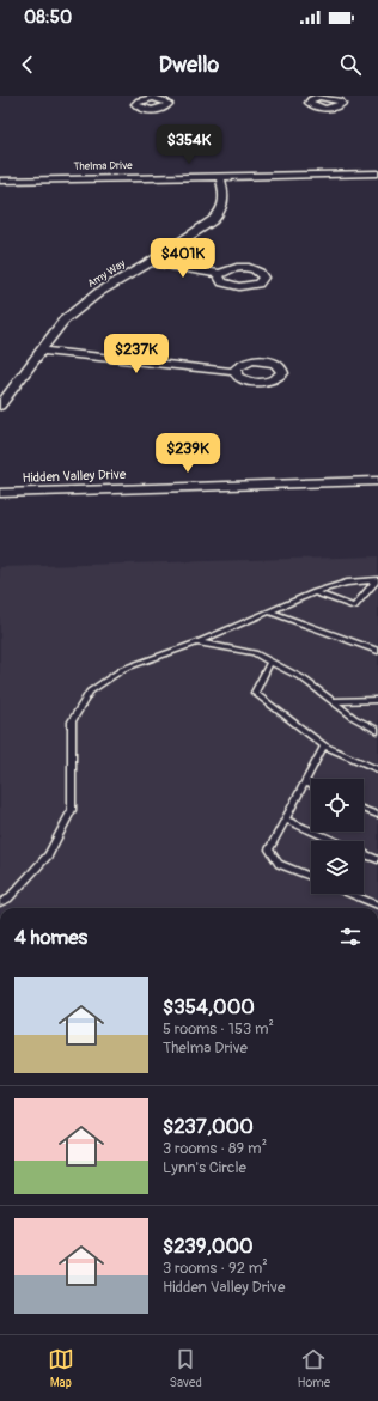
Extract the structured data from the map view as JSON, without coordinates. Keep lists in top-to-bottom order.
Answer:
{
  "streets": {
    "street": ["Thelma Drive", "Amy Way", "Hidden Valley Drive"]
  },
  "crossings": [
    ["Thelma Drive", "Amy Way"]
  ],
  "page": {
    "status": "08:50",
    "header": "Dwello",
    "price": [
      "$354K",
      "$401K",
      "$237K",
      "$239K"
    ],
    "heading": "4 homes",
    "list": [
      {
        "name": "$354,000",
        "note": "5 rooms · 153 m² · Thelma Drive"
      },
      {
        "name": "$237,000",
        "note": "3 rooms · 89 m² · Lynn's Circle"
      },
      {
        "name": "$239,000",
        "note": "3 rooms · 92 m² · Hidden Valley Drive"
      }
    ],
    "tabs": ["Map", "Saved", "Home"]
  }
}
